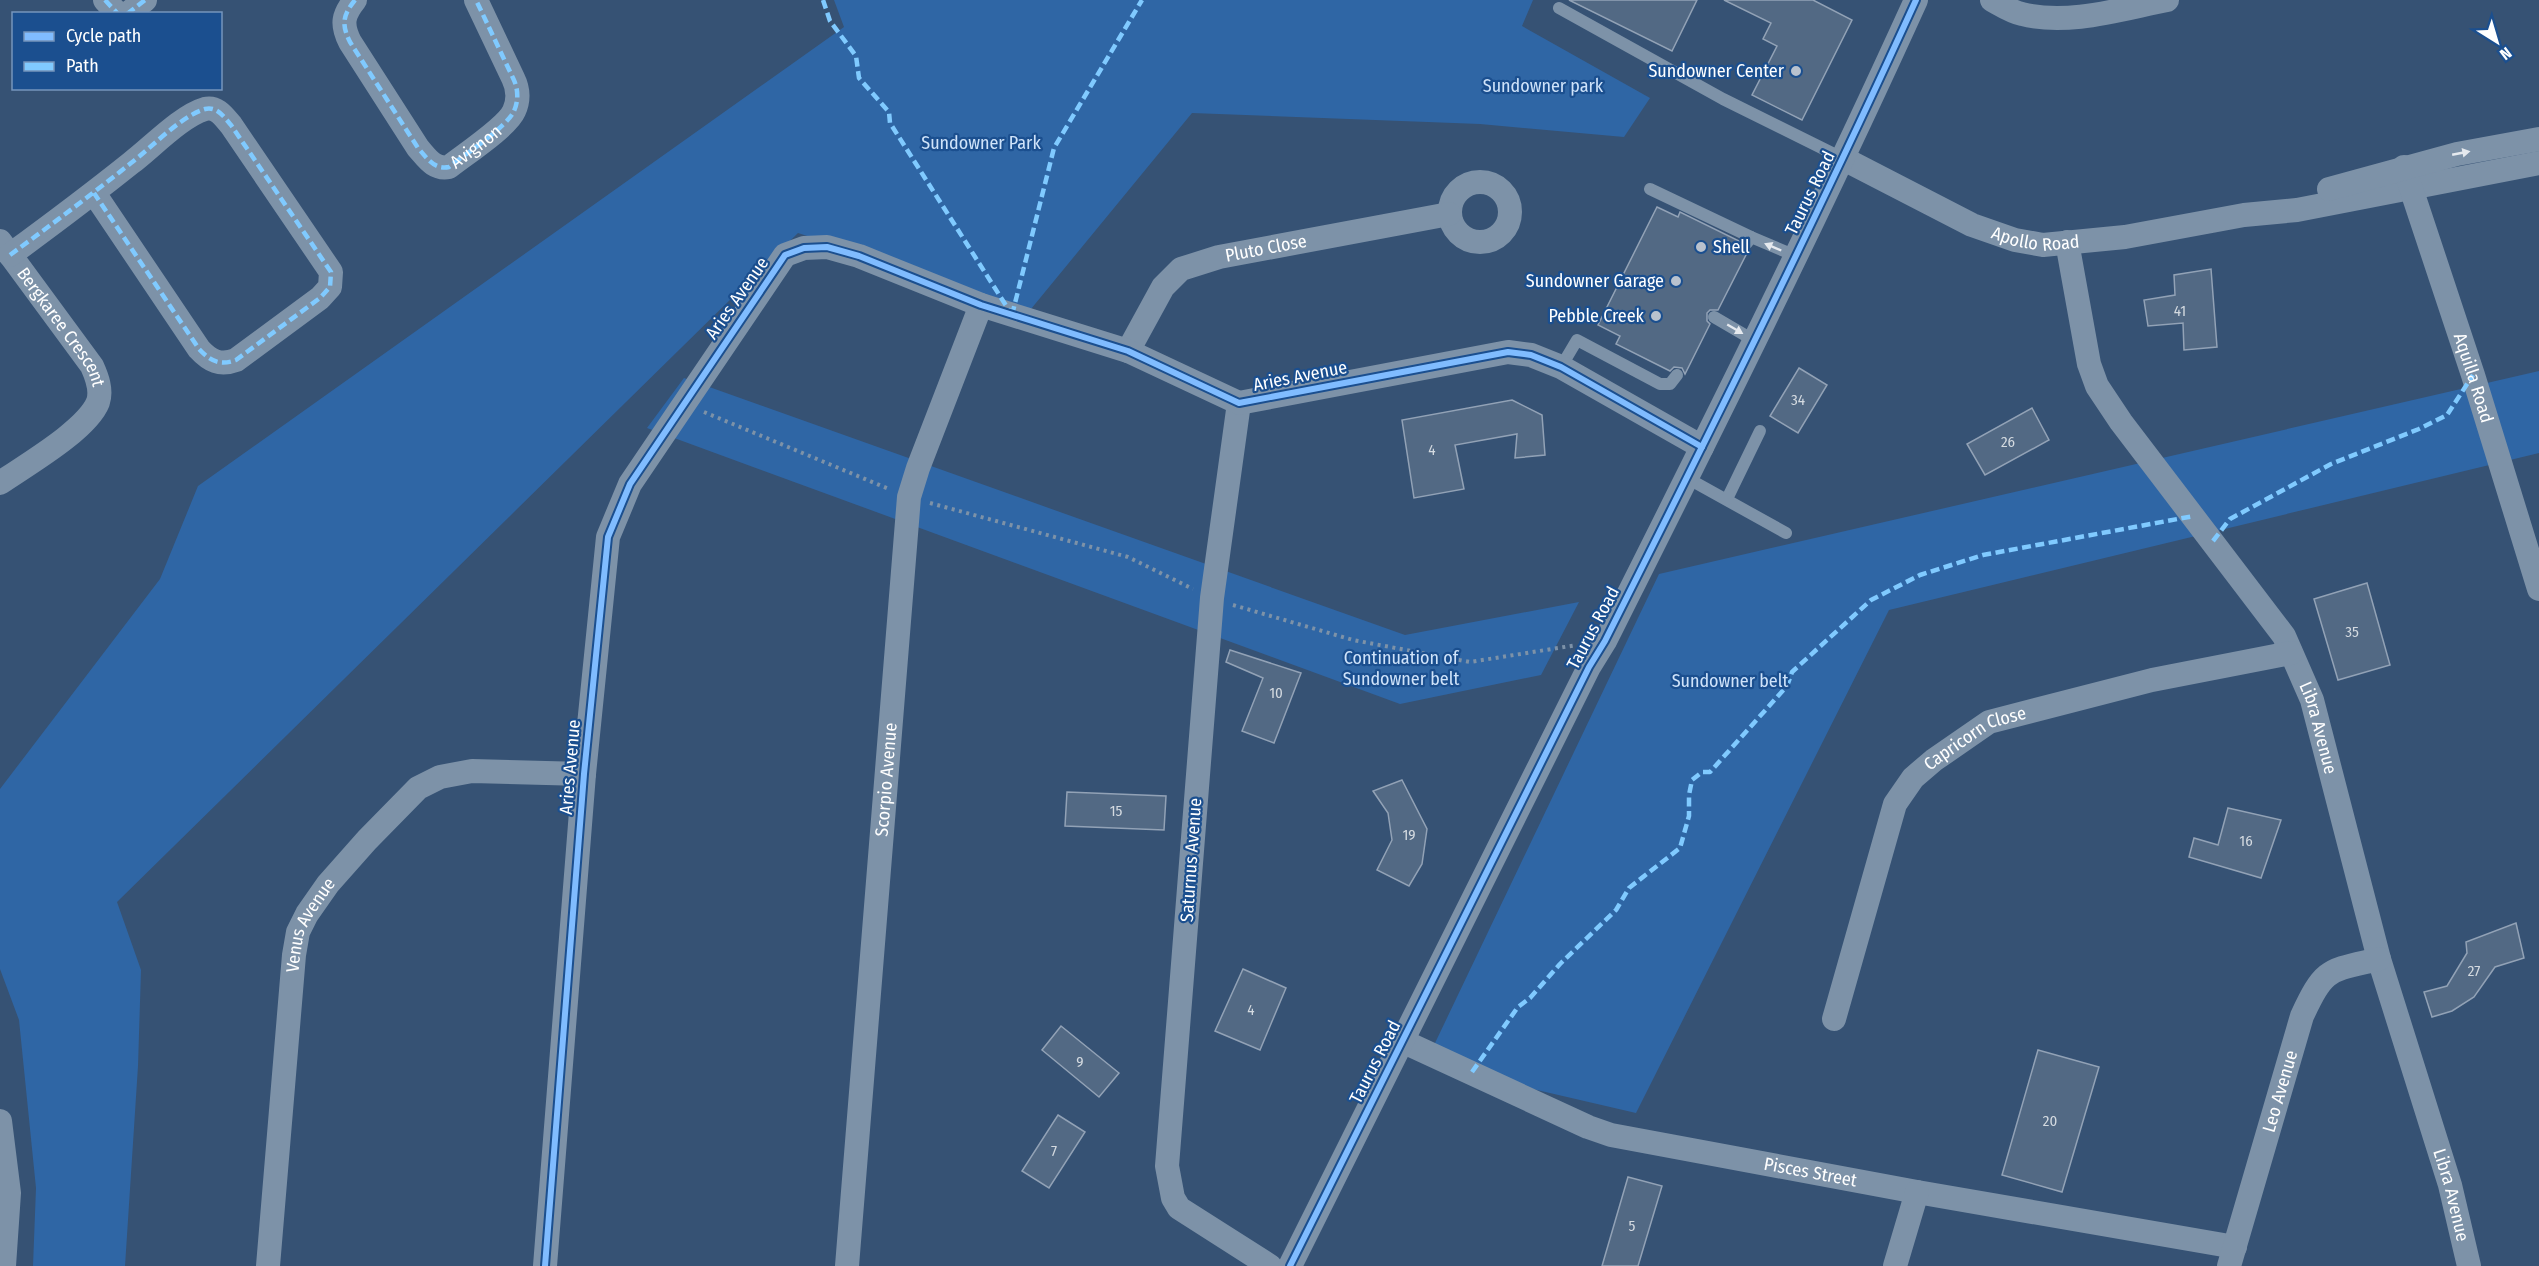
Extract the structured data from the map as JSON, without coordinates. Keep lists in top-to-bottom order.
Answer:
{
  "streets": {
    "street": [
      "Avignon",
      "Taurus Road",
      "Apollo Road",
      "Pluto Close",
      "Aries Avenue",
      "Bergkaree Crescent",
      "Aquilla Road",
      "Libra Avenue",
      "Capricorn Close",
      "Scorpio Avenue",
      "Saturnus Avenue",
      "Venus Avenue",
      "Leo Avenue",
      "Pisces Street"
    ]
  },
  "crossings": [
    ["Taurus Road", "Apollo Road"],
    ["Taurus Road", "Aries Avenue"],
    ["Taurus Road", "Pisces Street"],
    ["Apollo Road", "Aquilla Road"],
    ["Apollo Road", "Libra Avenue"],
    ["Pluto Close", "Aries Avenue"],
    ["Aries Avenue", "Scorpio Avenue"],
    ["Aries Avenue", "Saturnus Avenue"],
    ["Aries Avenue", "Venus Avenue"],
    ["Libra Avenue", "Capricorn Close"],
    ["Libra Avenue", "Leo Avenue"],
    ["Leo Avenue", "Pisces Street"]
  ],
  "parks": [
    "Sundowner park",
    "Sundowner Park",
    "Continuation of Sundowner belt",
    "Sundowner belt"
  ],
  "places": [
    "Sundowner Center",
    "Shell",
    "Sundowner Garage",
    "Pebble Creek"
  ],
  "house_numbers": [
    "41",
    "34",
    "26",
    "4",
    "35",
    "10",
    "15",
    "19",
    "16",
    "27",
    "4",
    "9",
    "20",
    "7",
    "5"
  ],
  "legend": ["Cycle path", "Path"],
  "north": "bottom right"
}
